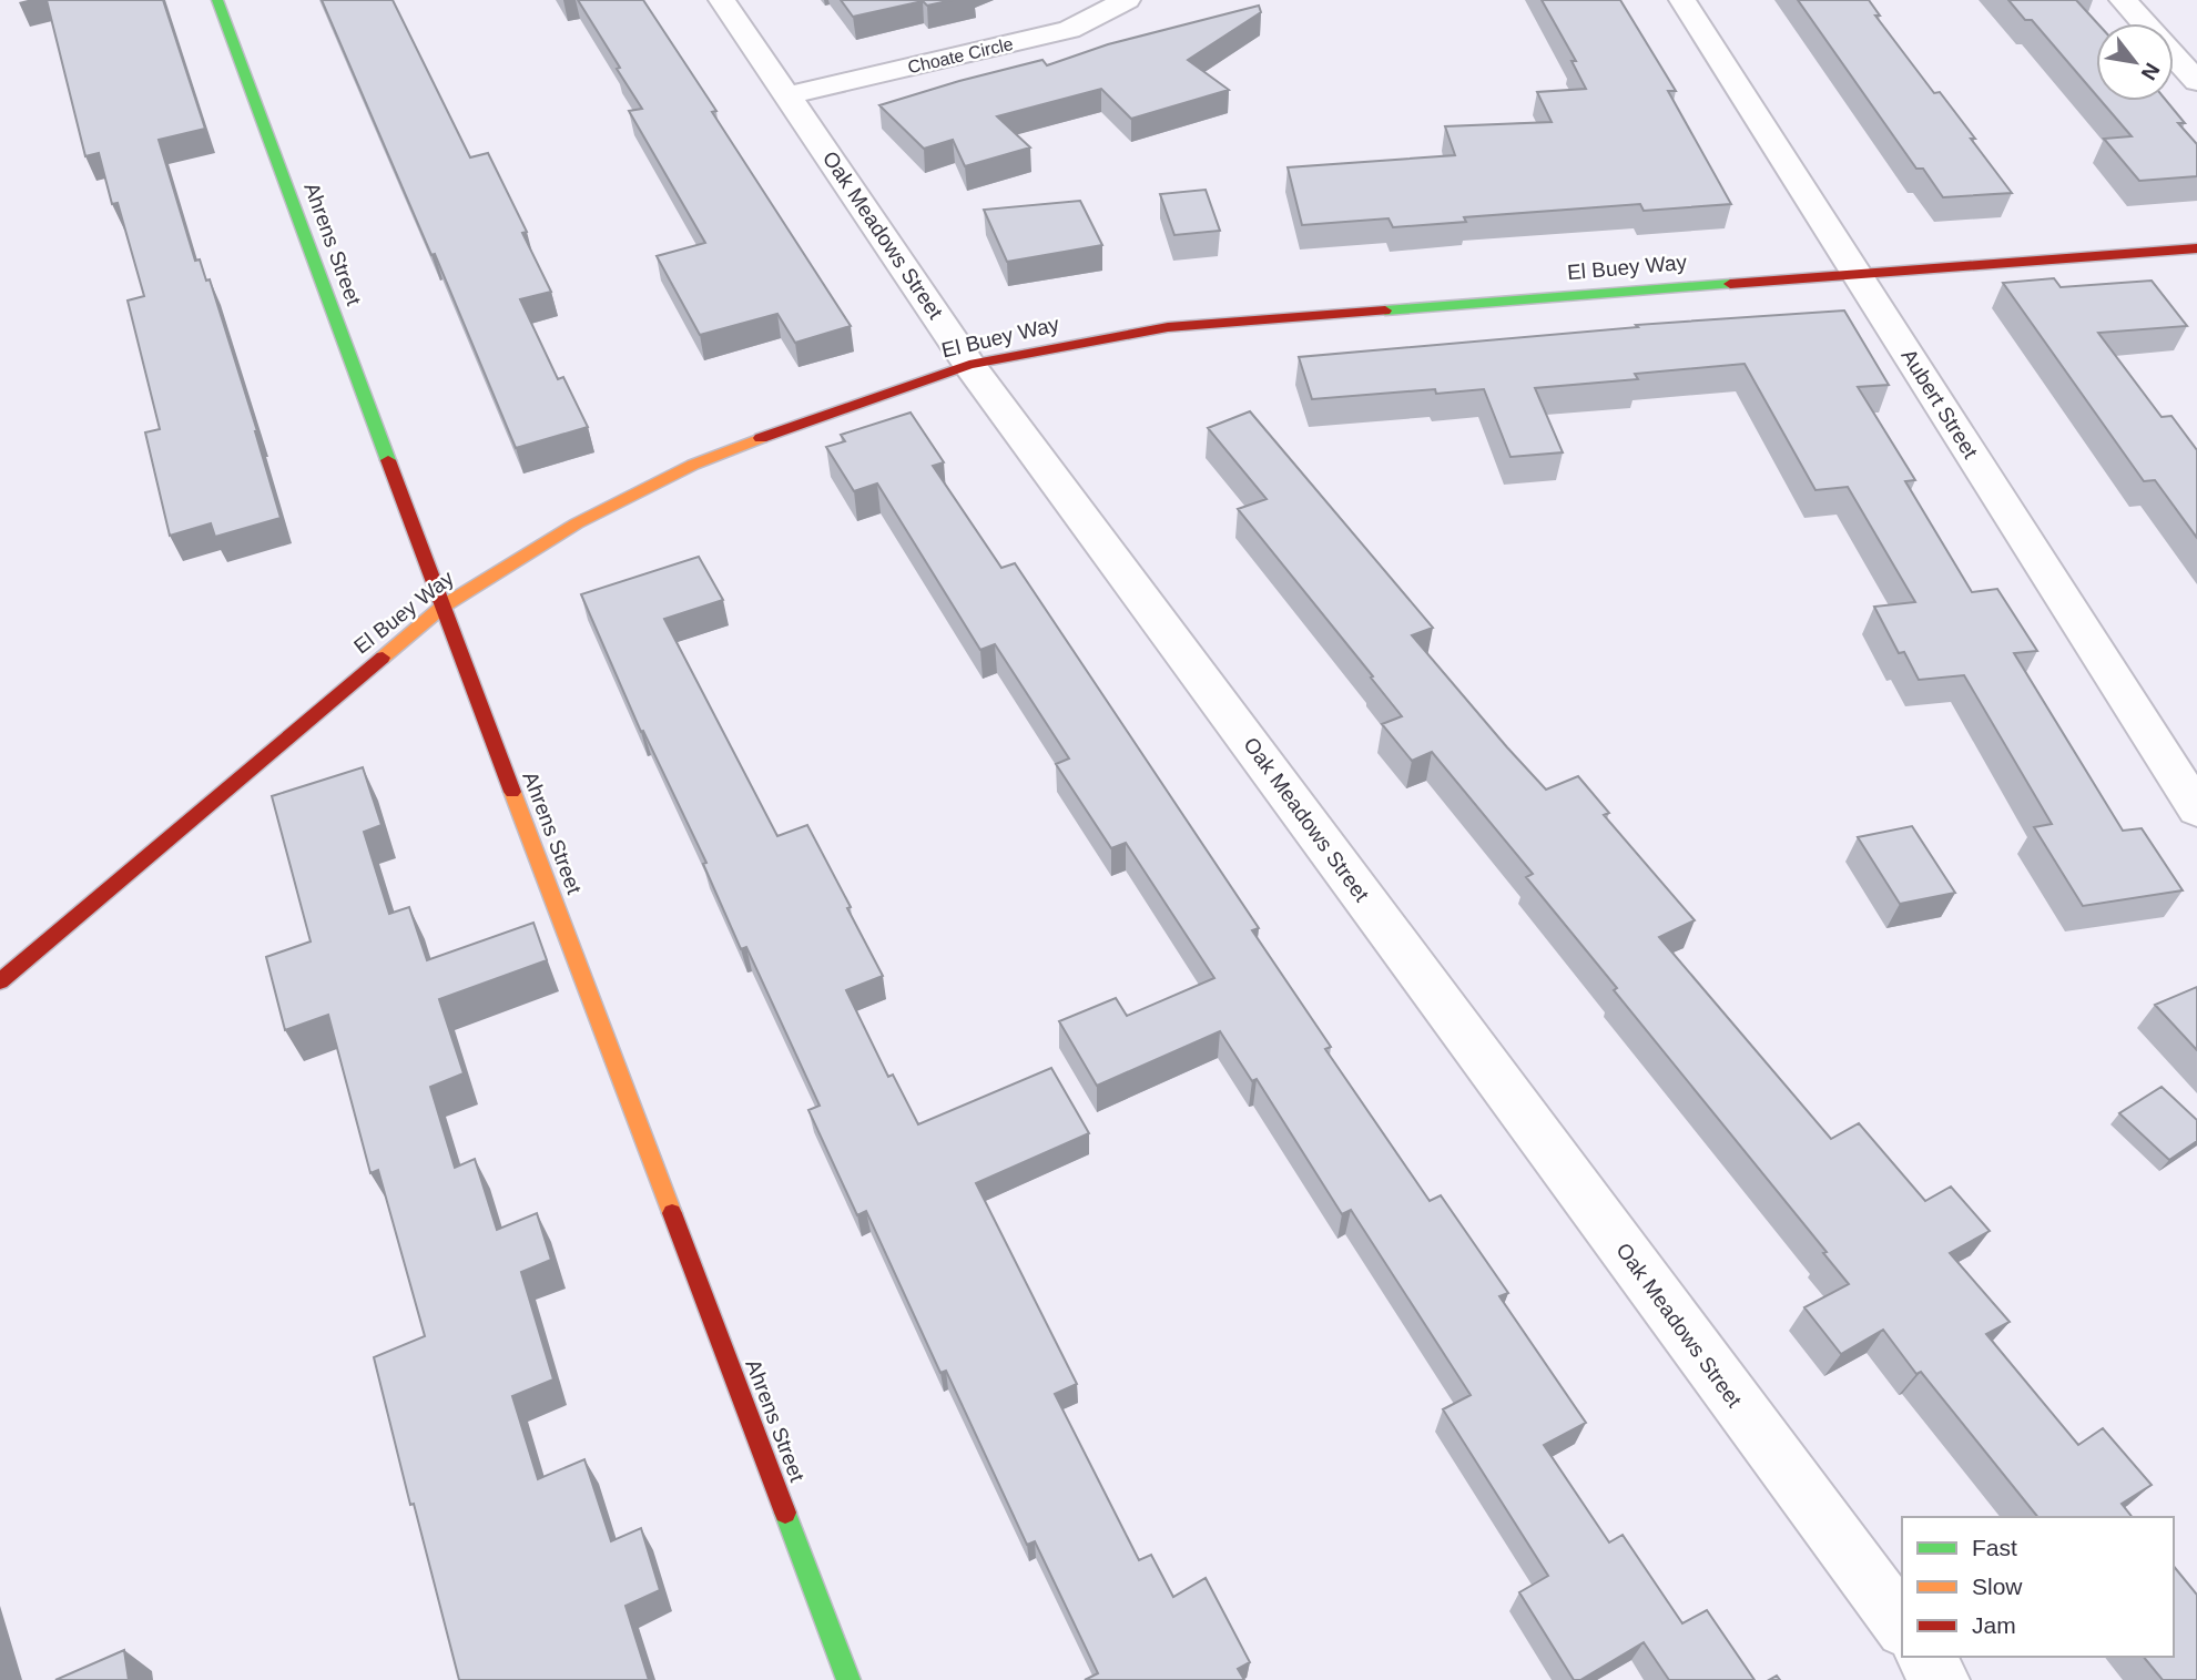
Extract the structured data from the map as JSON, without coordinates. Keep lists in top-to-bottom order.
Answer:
{
  "streets": {
    "street": [
      "Choate Circle",
      "Oak Meadows Street",
      "Ahrens Street",
      "El Buey Way",
      "Aubert Street"
    ]
  },
  "crossings": [
    ["Choate Circle", "Oak Meadows Street"],
    ["Oak Meadows Street", "El Buey Way"],
    ["Ahrens Street", "El Buey Way"],
    ["El Buey Way", "Aubert Street"]
  ],
  "legend": ["Fast", "Slow", "Jam"],
  "north": "bottom right"
}
